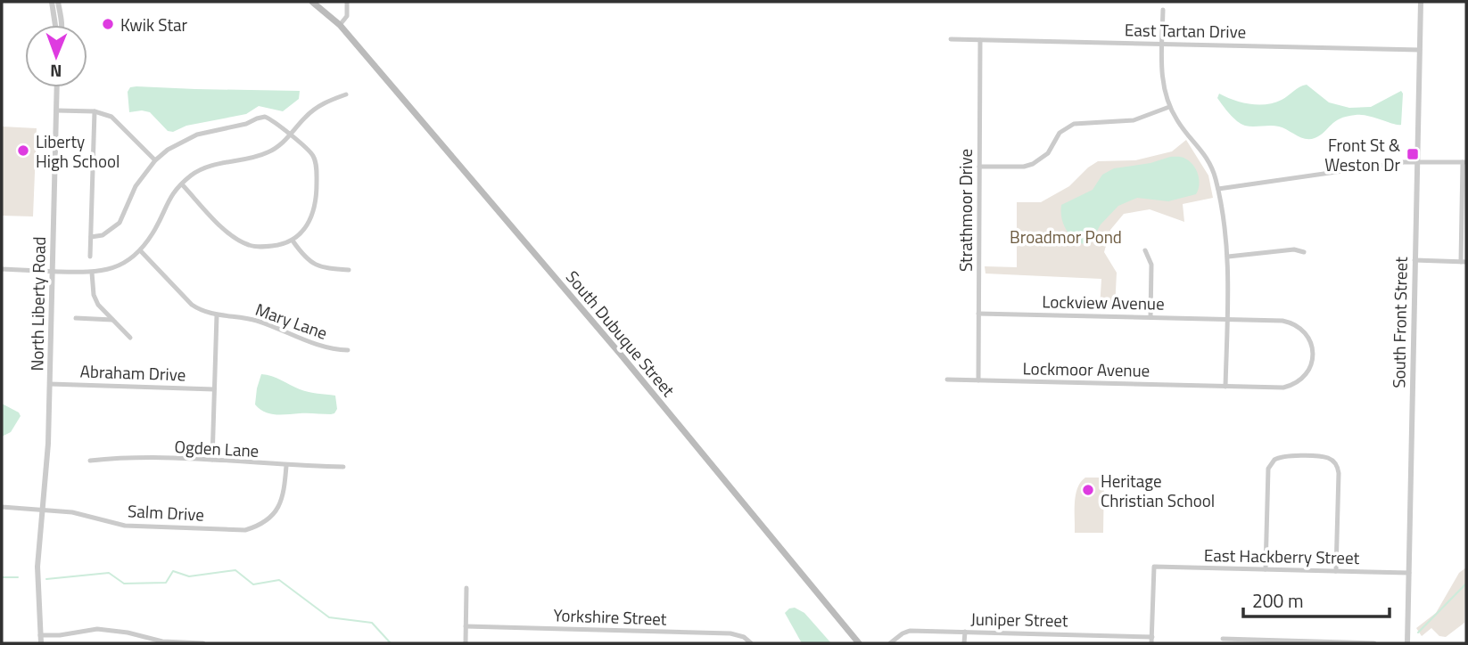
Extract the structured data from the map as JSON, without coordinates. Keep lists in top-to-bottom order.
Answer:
{
  "streets": {
    "main road": ["South Dubuque Street"],
    "street": [
      "East Tartan Drive",
      "Strathmoor Drive",
      "Lockview Avenue",
      "North Liberty Road",
      "Mary Lane",
      "South Front Street",
      "Lockmoor Avenue",
      "Abraham Drive",
      "Ogden Lane",
      "Salm Drive",
      "East Hackberry Street",
      "Yorkshire Street",
      "Juniper Street"
    ]
  },
  "crossings": [
    ["East Tartan Drive", "Strathmoor Drive"],
    ["East Tartan Drive", "South Front Street"],
    ["Strathmoor Drive", "Lockview Avenue"],
    ["Strathmoor Drive", "Lockmoor Avenue"],
    ["Lockview Avenue", "Lockmoor Avenue"],
    ["North Liberty Road", "Abraham Drive"],
    ["North Liberty Road", "Salm Drive"],
    ["South Front Street", "East Hackberry Street"],
    ["Ogden Lane", "Salm Drive"],
    ["East Hackberry Street", "Juniper Street"]
  ],
  "parks": ["Broadmor Pond"],
  "places": {
    "other": ["Kwik Star", "Liberty High School", "Heritage Christian School"],
    "transit": ["Front St & Weston Dr"]
  },
  "scale_bar": "200 m",
  "north": "bottom"
}
